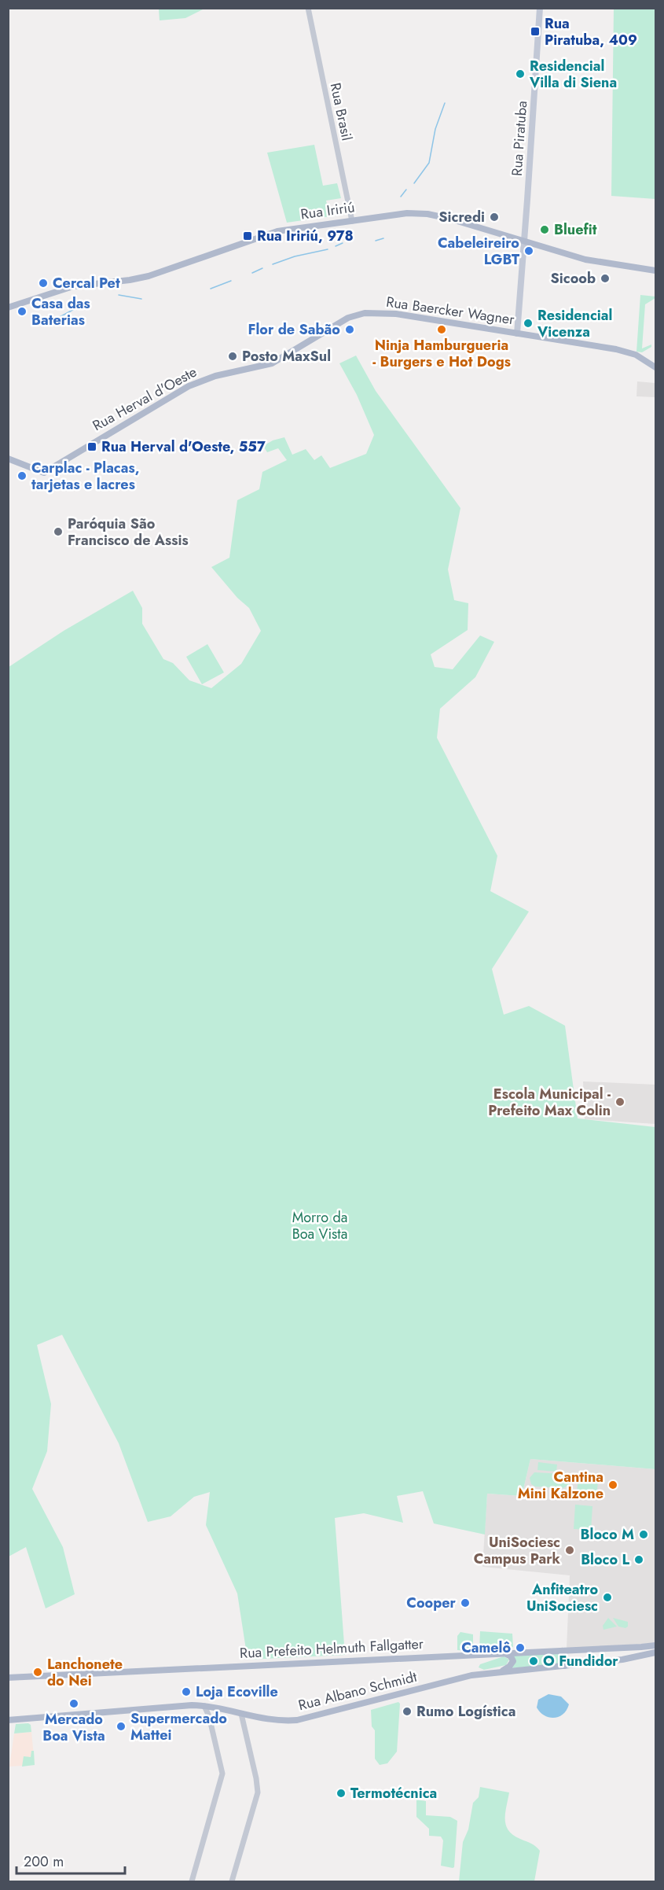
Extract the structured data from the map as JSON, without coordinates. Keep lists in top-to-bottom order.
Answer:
{
  "streets": {
    "main road": [
      "Rua Piratuba",
      "Rua Iririú",
      "Rua Baercker Wagner",
      "Rua Herval d'Oeste",
      "Rua Prefeito Helmuth Fallgatter",
      "Rua Albano Schmidt"
    ],
    "street": ["Rua Brasil"]
  },
  "crossings": [
    ["Rua Brasil", "Rua Iririú"],
    ["Rua Piratuba", "Rua Iririú"],
    ["Rua Piratuba", "Rua Baercker Wagner"],
    ["Rua Baercker Wagner", "Rua Herval d'Oeste"]
  ],
  "parks": ["Morro da Boa Vista"],
  "places": {
    "transit": ["Rua Piratuba, 409", "Rua Iririú, 978", "Rua Herval d'Oeste, 557"],
    "other": [
      "Residencial Villa di Siena",
      "Sicredi",
      "Bluefit",
      "Cabeleireiro LGBT",
      "Sicoob",
      "Cercal Pet",
      "Casa das Baterias",
      "Residencial Vicenza",
      "Flor de Sabão",
      "Ninja Hamburgueria - Burgers e Hot Dogs",
      "Posto MaxSul",
      "Carplac - Placas, tarjetas e lacres",
      "Paróquia São Francisco de Assis",
      "Escola Municipal - Prefeito Max Colin",
      "Cantina Mini Kalzone",
      "Bloco M",
      "UniSociesc Campus Park",
      "Bloco L",
      "Anfiteatro UniSociesc",
      "Cooper",
      "Camelô",
      "O Fundidor",
      "Lanchonete do Nei",
      "Loja Ecoville",
      "Mercado Boa Vista",
      "Rumo Logística",
      "Supermercado Mattei",
      "Termotécnica"
    ]
  },
  "scale_bar": "200 m"
}
